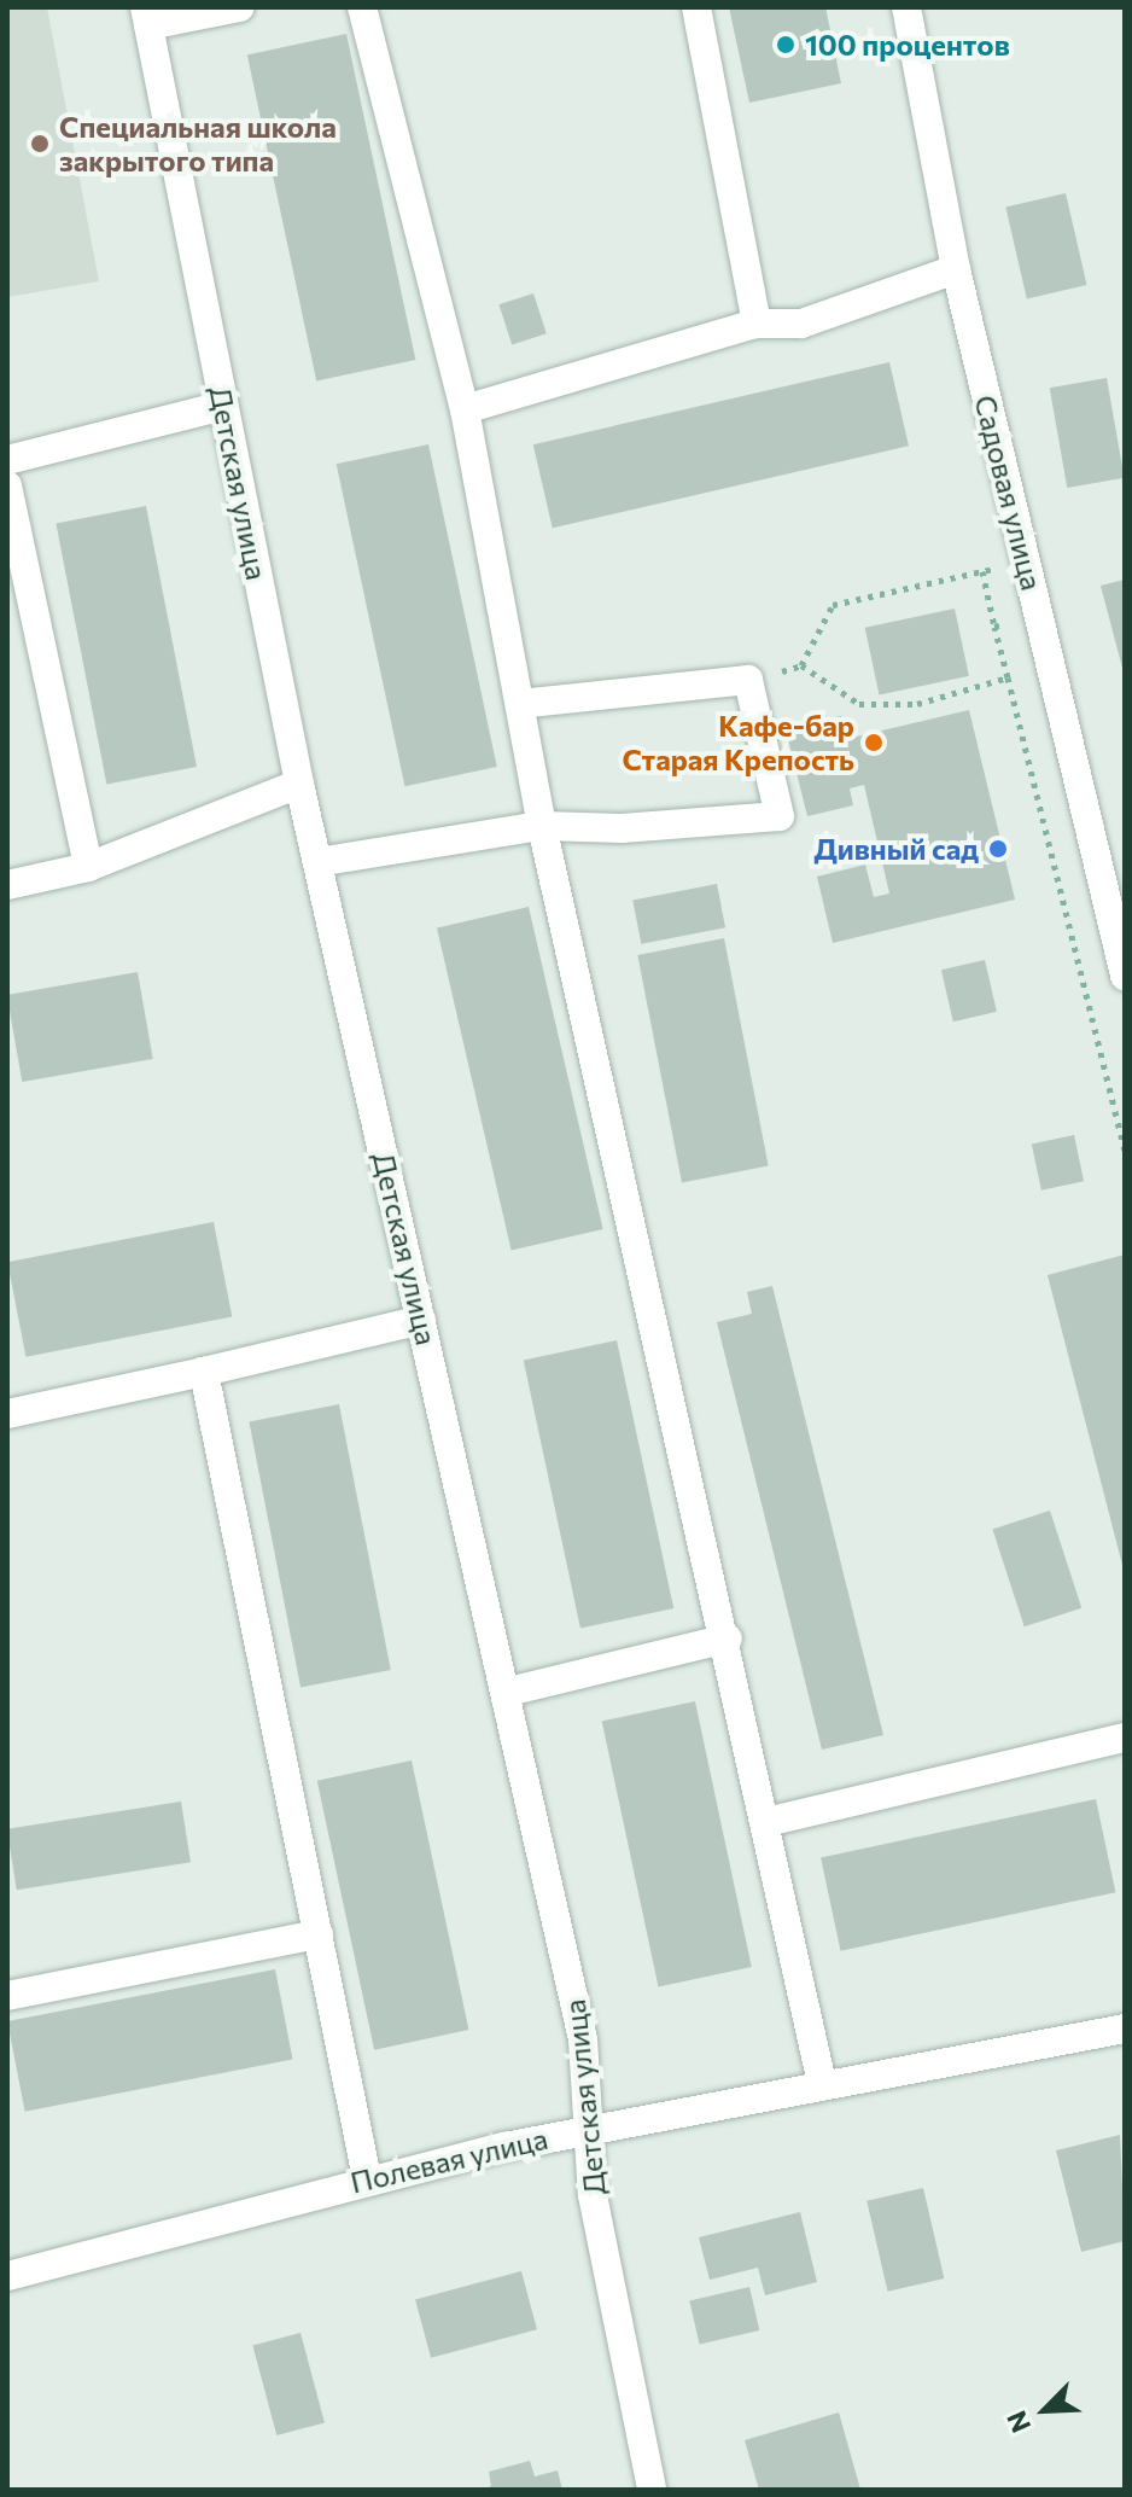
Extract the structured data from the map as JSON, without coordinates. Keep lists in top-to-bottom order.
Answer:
{
  "streets": {
    "street": ["Детская улица", "Садовая улица", "Полевая улица"]
  },
  "crossings": [
    ["Детская улица", "Полевая улица"]
  ],
  "places": [
    "100 процентов",
    "Специальная школа закрытого типа",
    "Кафе-бар Старая Крепость",
    "Дивный сад"
  ],
  "north": "bottom left"
}
